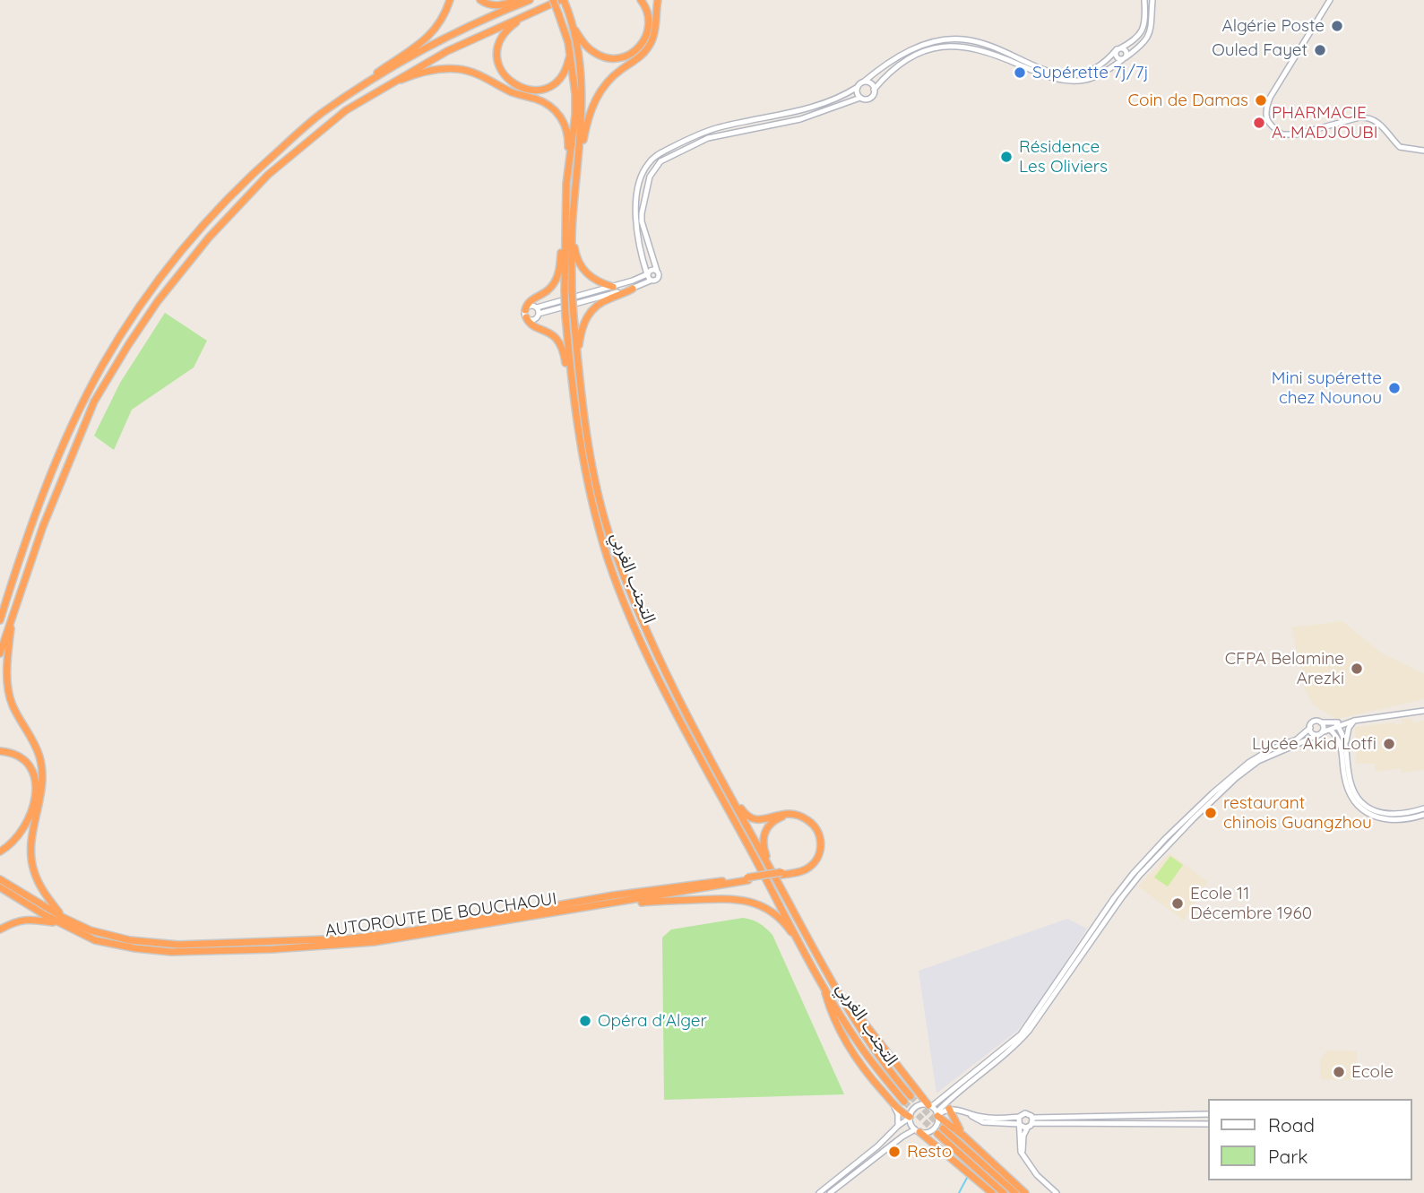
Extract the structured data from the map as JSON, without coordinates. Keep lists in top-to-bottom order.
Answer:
{
  "streets": {
    "highway": ["التجنب الغربي", "AUTOROUTE DE BOUCHAOUI"]
  },
  "places": [
    "Algérie Poste",
    "Ouled Fayet",
    "Supérette 7j/7j",
    "Coin de Damas",
    "PHARMACIE A. MADJOUBI",
    "Résidence Les Oliviers",
    "Mini supérette chez Nounou",
    "CFPA Belamine Arezki",
    "Lycée Akid Lotfi",
    "restaurant chinois Guangzhou",
    "Ecole 11 Décembre 1960",
    "Opéra d'Alger",
    "Ecole",
    "Resto"
  ],
  "legend": ["Road", "Park"]
}
